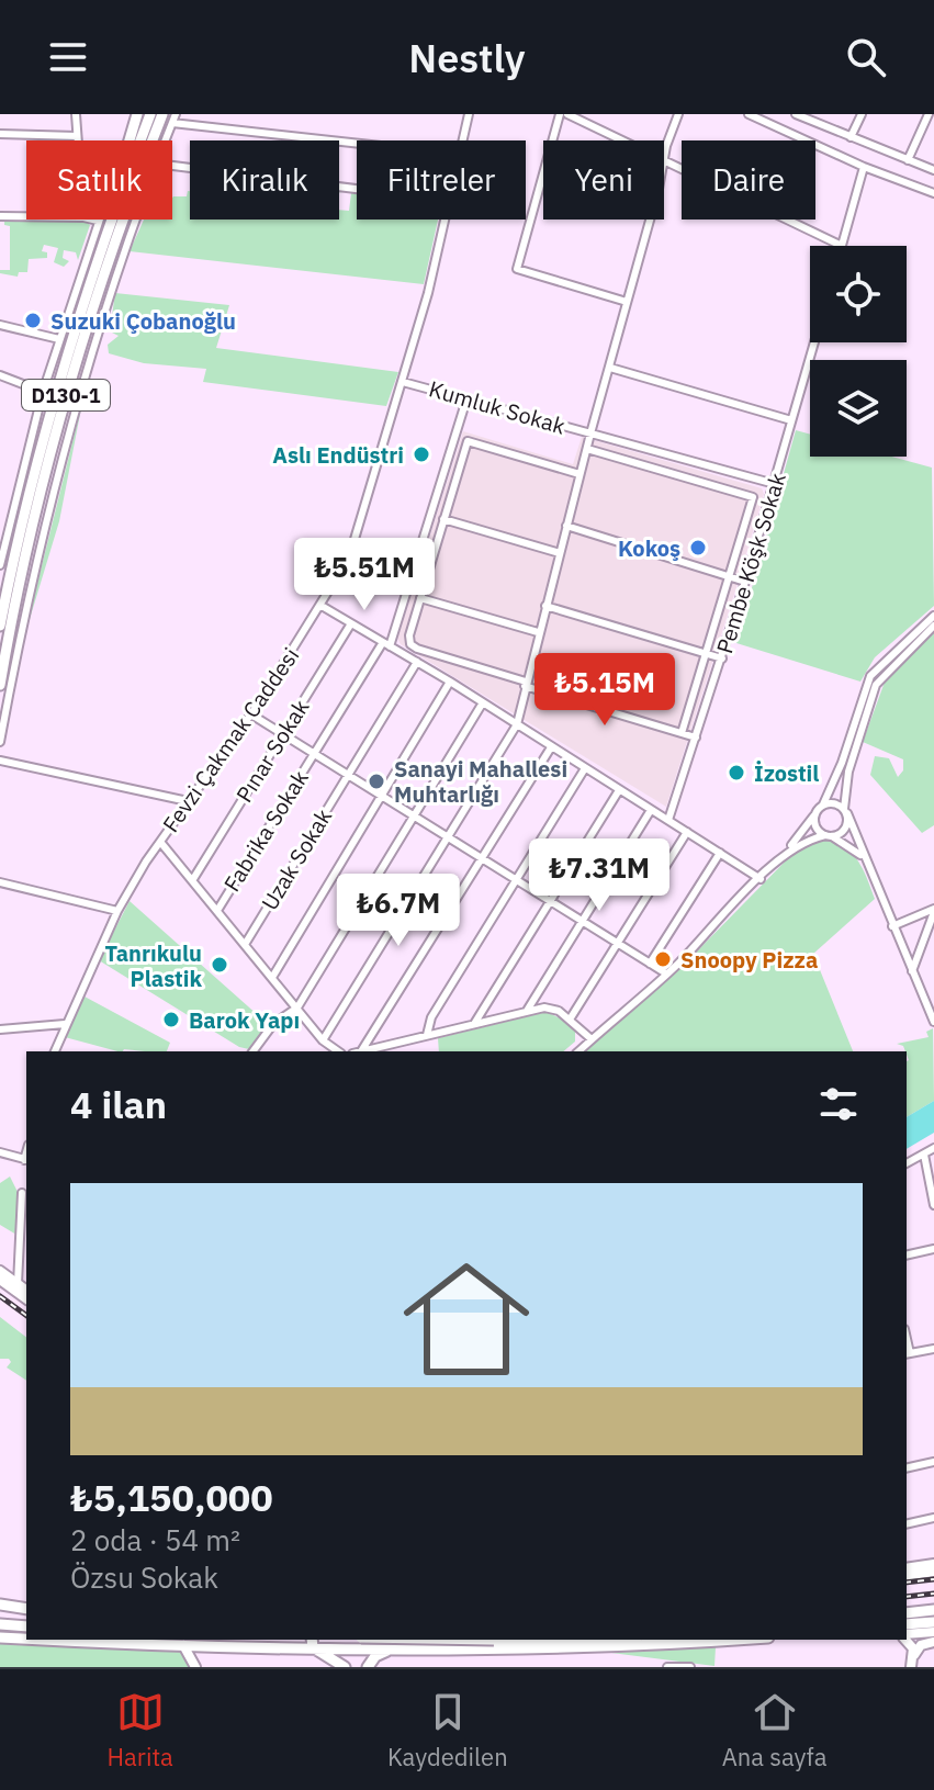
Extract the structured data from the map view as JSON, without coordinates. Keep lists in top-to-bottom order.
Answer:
{
  "streets": {
    "highway": ["D130-1"],
    "street": [
      "Kumluk Sokak",
      "Pembe Köşk Sokak",
      "Fevzi Çakmak Caddesi",
      "Pınar Sokak",
      "Fabrika Sokak",
      "Uzak Sokak"
    ]
  },
  "crossings": [
    ["Kumluk Sokak", "Pembe Köşk Sokak"],
    ["Kumluk Sokak", "Fevzi Çakmak Caddesi"],
    ["Kumluk Sokak", "Fabrika Sokak"]
  ],
  "places": [
    "Suzuki Çobanoğlu",
    "Aslı Endüstri",
    "Kokoş",
    "İzostil",
    "Sanayi Mahallesi Muhtarlığı",
    "Snoopy Pizza",
    "Tanrıkulu Plastik",
    "Barok Yapı"
  ],
  "page": {
    "header": "Nestly",
    "chip": [
      "Satılık",
      "Kiralık",
      "Filtreler",
      "Yeni",
      "Daire"
    ],
    "price": [
      "₺5.51M",
      "₺5.15M",
      "₺7.31M",
      "₺6.7M"
    ],
    "heading": "4 ilan",
    "list": [
      {
        "name": "₺5,150,000",
        "note": "2 oda · 54 m² · Özsu Sokak"
      }
    ],
    "tabs": ["Harita", "Kaydedilen", "Ana sayfa"]
  }
}
